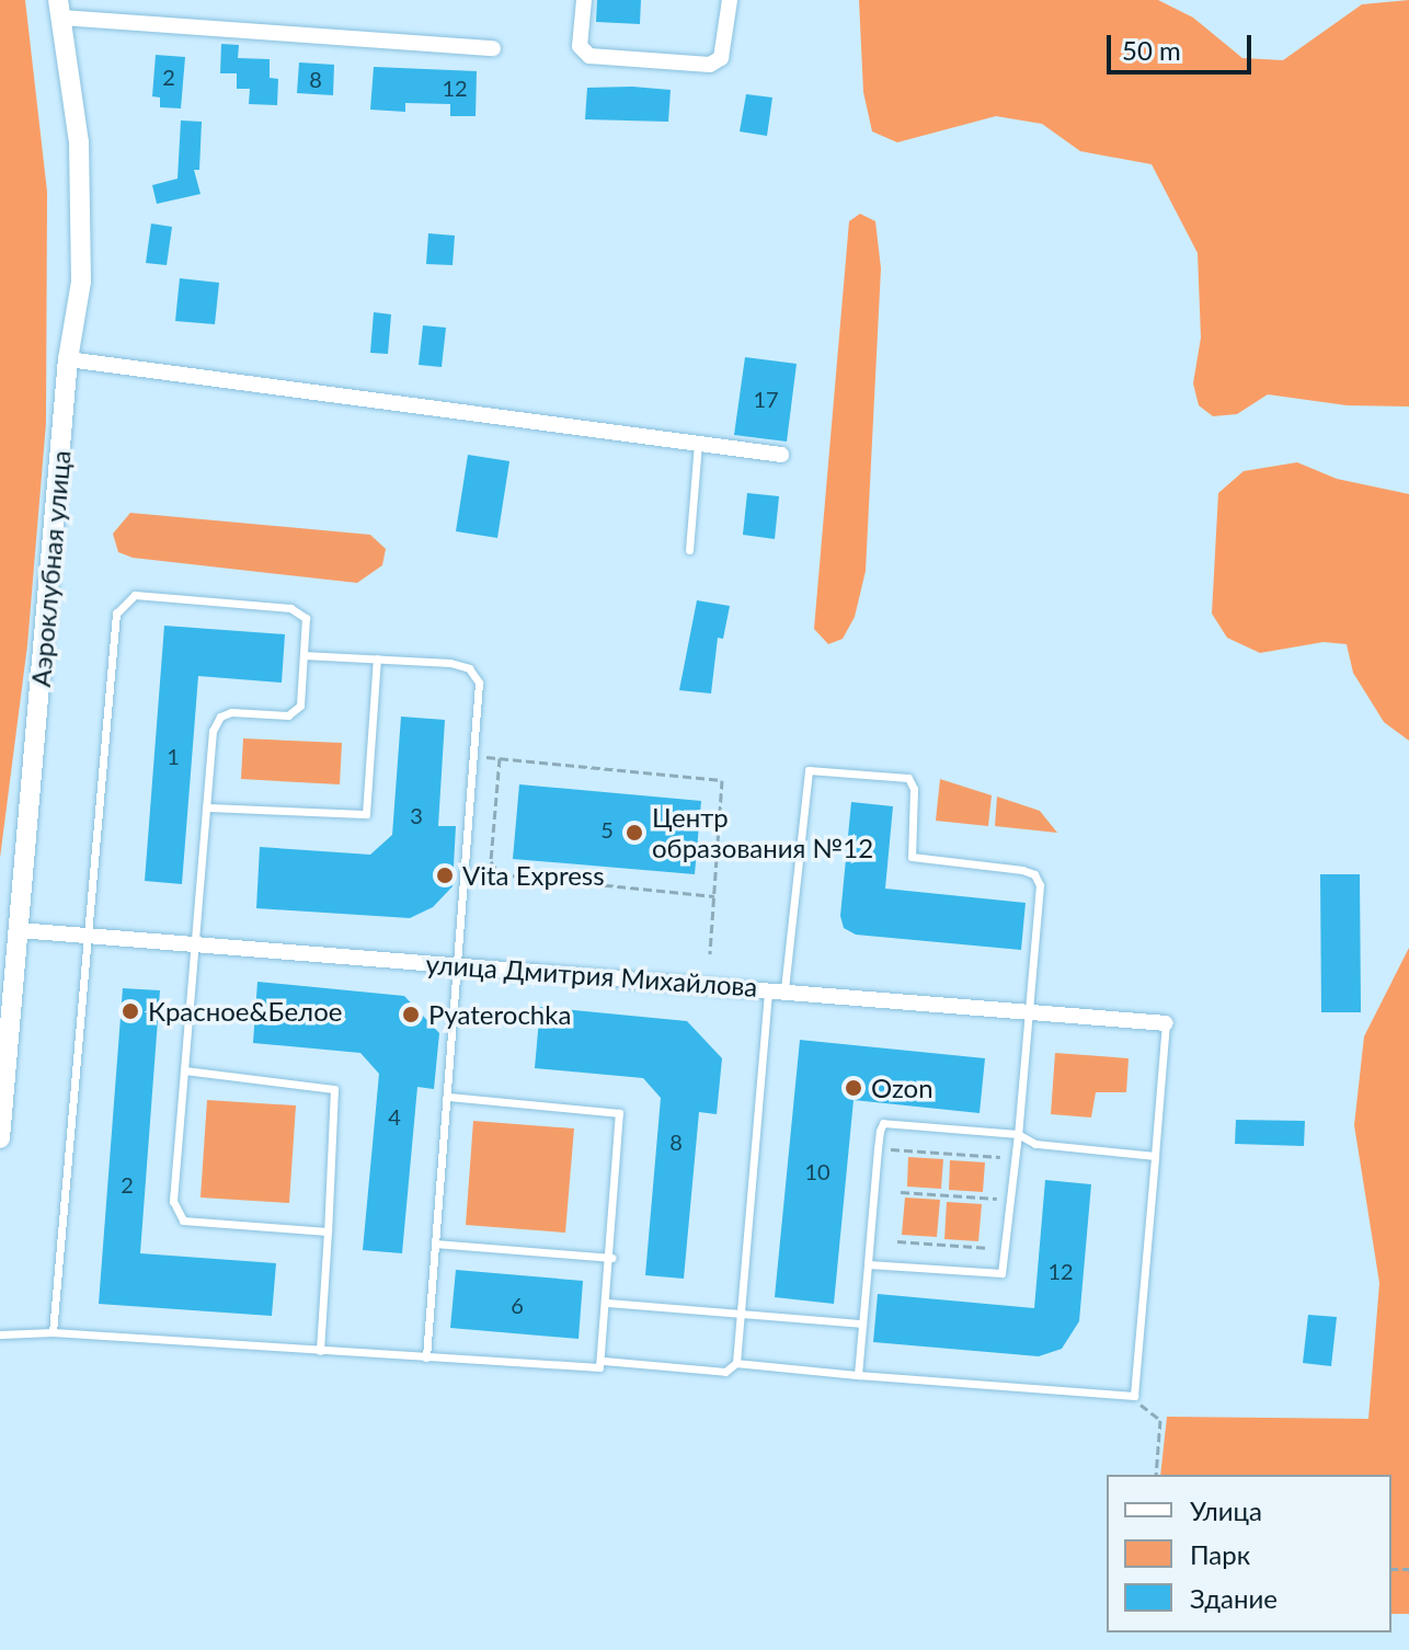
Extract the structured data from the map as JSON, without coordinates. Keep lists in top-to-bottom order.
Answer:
{
  "streets": {
    "street": ["Аэроклубная улица", "улица Дмитрия Михайлова"]
  },
  "crossings": [
    ["Аэроклубная улица", "улица Дмитрия Михайлова"]
  ],
  "places": [
    "Центр образования №12",
    "Vita Express",
    "Красное&Белое",
    "Pyaterochka",
    "Ozon"
  ],
  "house_numbers": [
    "2",
    "8",
    "12",
    "17",
    "1",
    "3",
    "5",
    "4",
    "8",
    "10",
    "2",
    "12",
    "6"
  ],
  "legend": ["Улица", "Парк", "Здание"],
  "scale_bar": "50 m"
}
